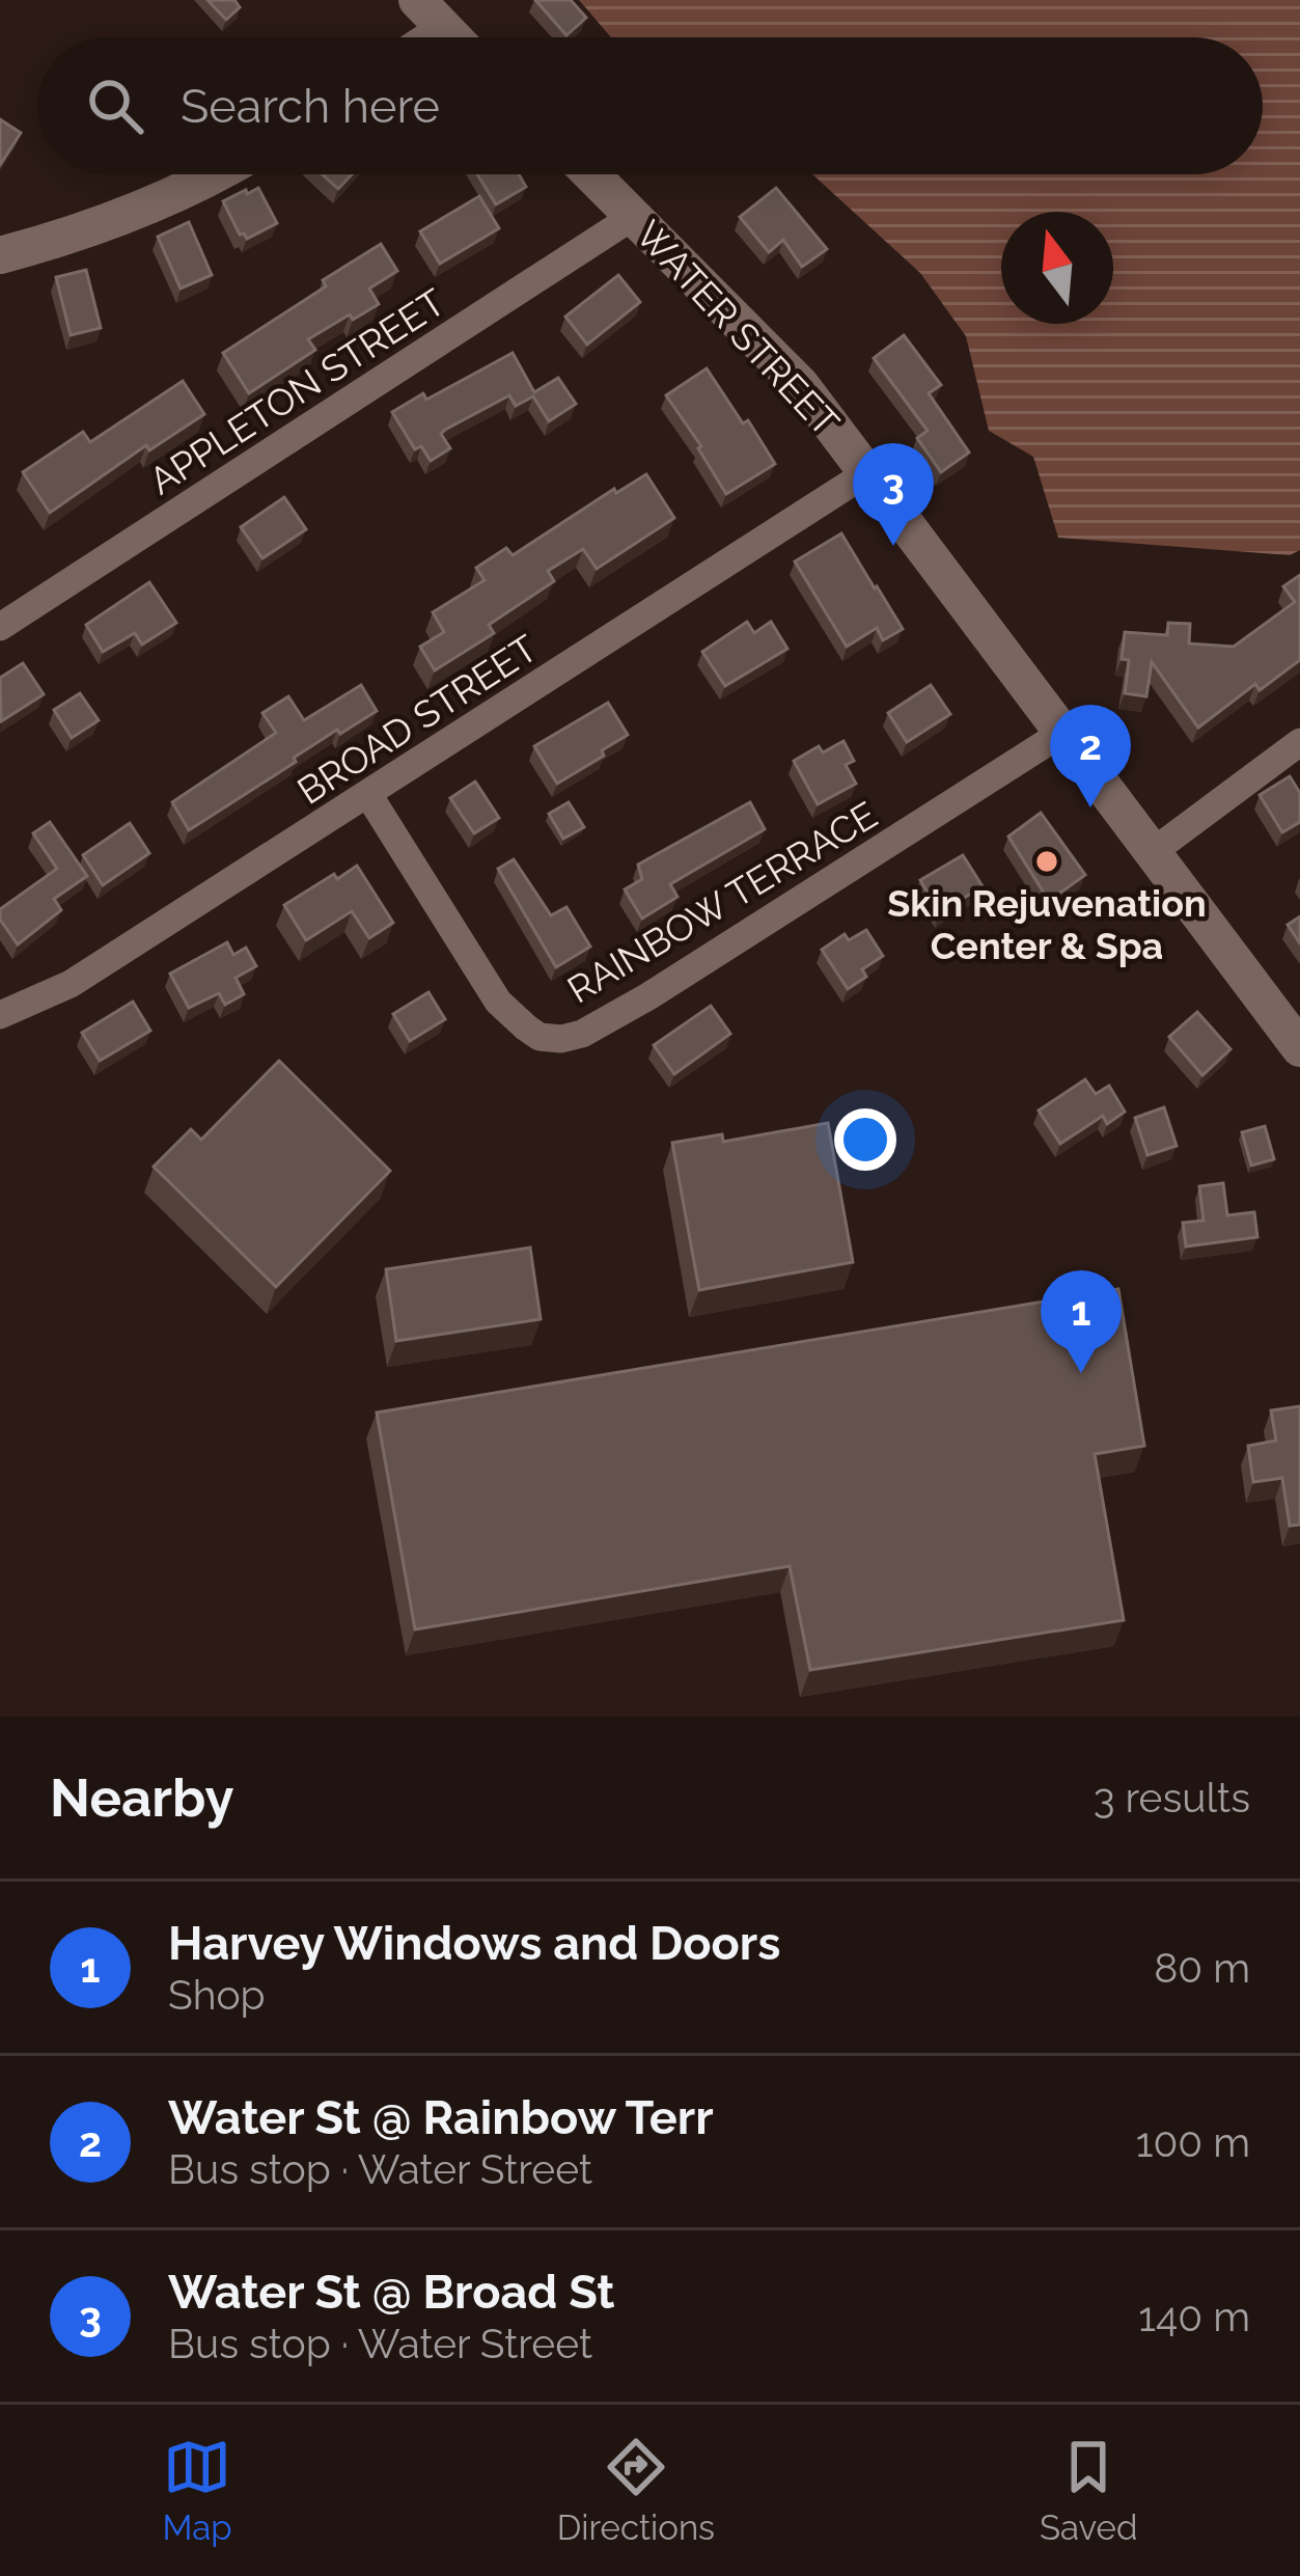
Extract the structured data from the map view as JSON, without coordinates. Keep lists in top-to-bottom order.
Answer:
{
  "streets": {
    "main road": ["WATER STREET"],
    "street": ["APPLETON STREET", "BROAD STREET", "RAINBOW TERRACE"]
  },
  "crossings": [
    ["WATER STREET", "APPLETON STREET"],
    ["WATER STREET", "BROAD STREET"],
    ["WATER STREET", "RAINBOW TERRACE"],
    ["BROAD STREET", "RAINBOW TERRACE"]
  ],
  "places": ["Skin Rejuvenation Center & Spa"],
  "north": "top",
  "page": {
    "search": "Search here",
    "pins": ["3", "2", "1"],
    "heading": ["Nearby", "3 results"],
    "list": [
      {
        "mark": "1",
        "name": "Harvey Windows and Doors",
        "note": "Shop",
        "value": "80 m"
      },
      {
        "mark": "2",
        "name": "Water St @ Rainbow Terr",
        "note": "Bus stop · Water Street",
        "value": "100 m"
      },
      {
        "mark": "3",
        "name": "Water St @ Broad St",
        "note": "Bus stop · Water Street",
        "value": "140 m"
      }
    ],
    "nav": ["Map", "Directions", "Saved"]
  }
}
